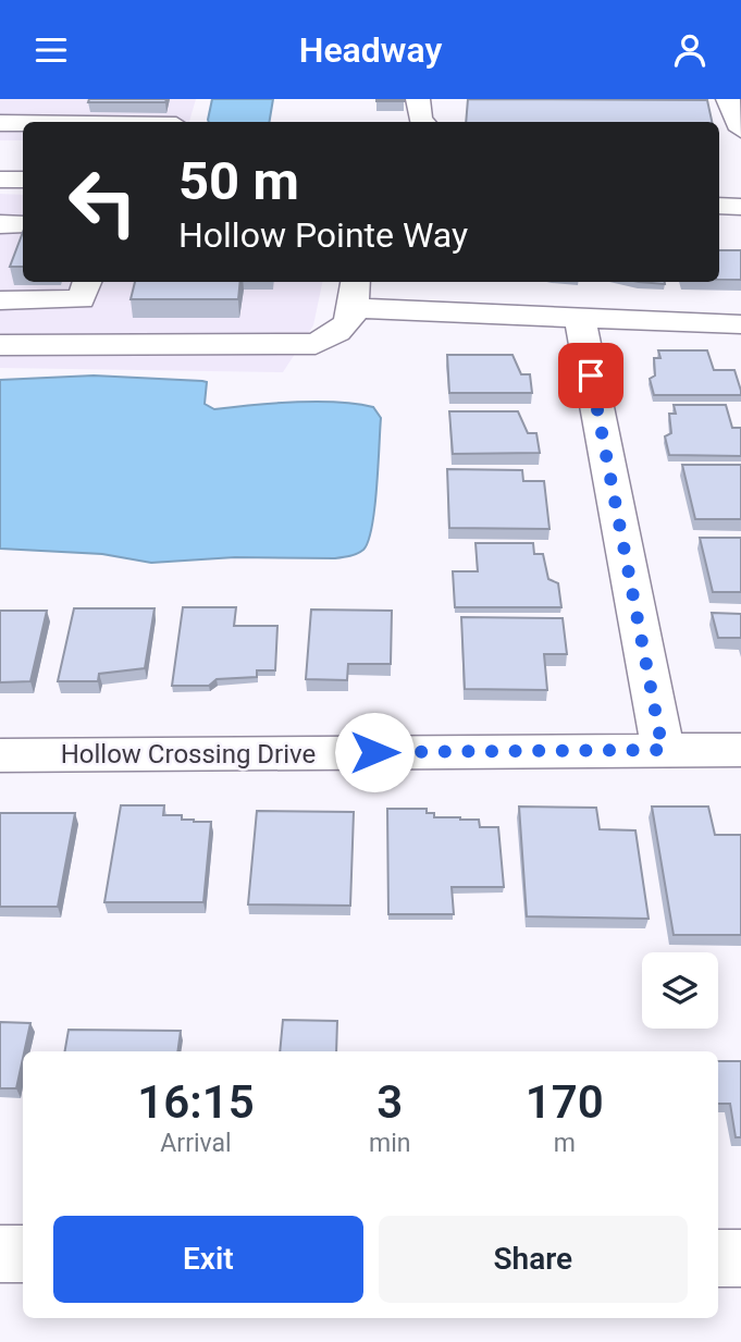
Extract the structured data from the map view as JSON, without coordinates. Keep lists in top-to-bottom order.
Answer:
{
  "streets": {
    "street": ["Hollow Crossing Drive"]
  },
  "page": {
    "header": "Headway",
    "turn": ["50 m", "Hollow Pointe Way"],
    "eta": [
      "16:15",
      "Arrival",
      "3",
      "min",
      "170",
      "m"
    ],
    "buttons": ["Exit", "Share"]
  }
}
